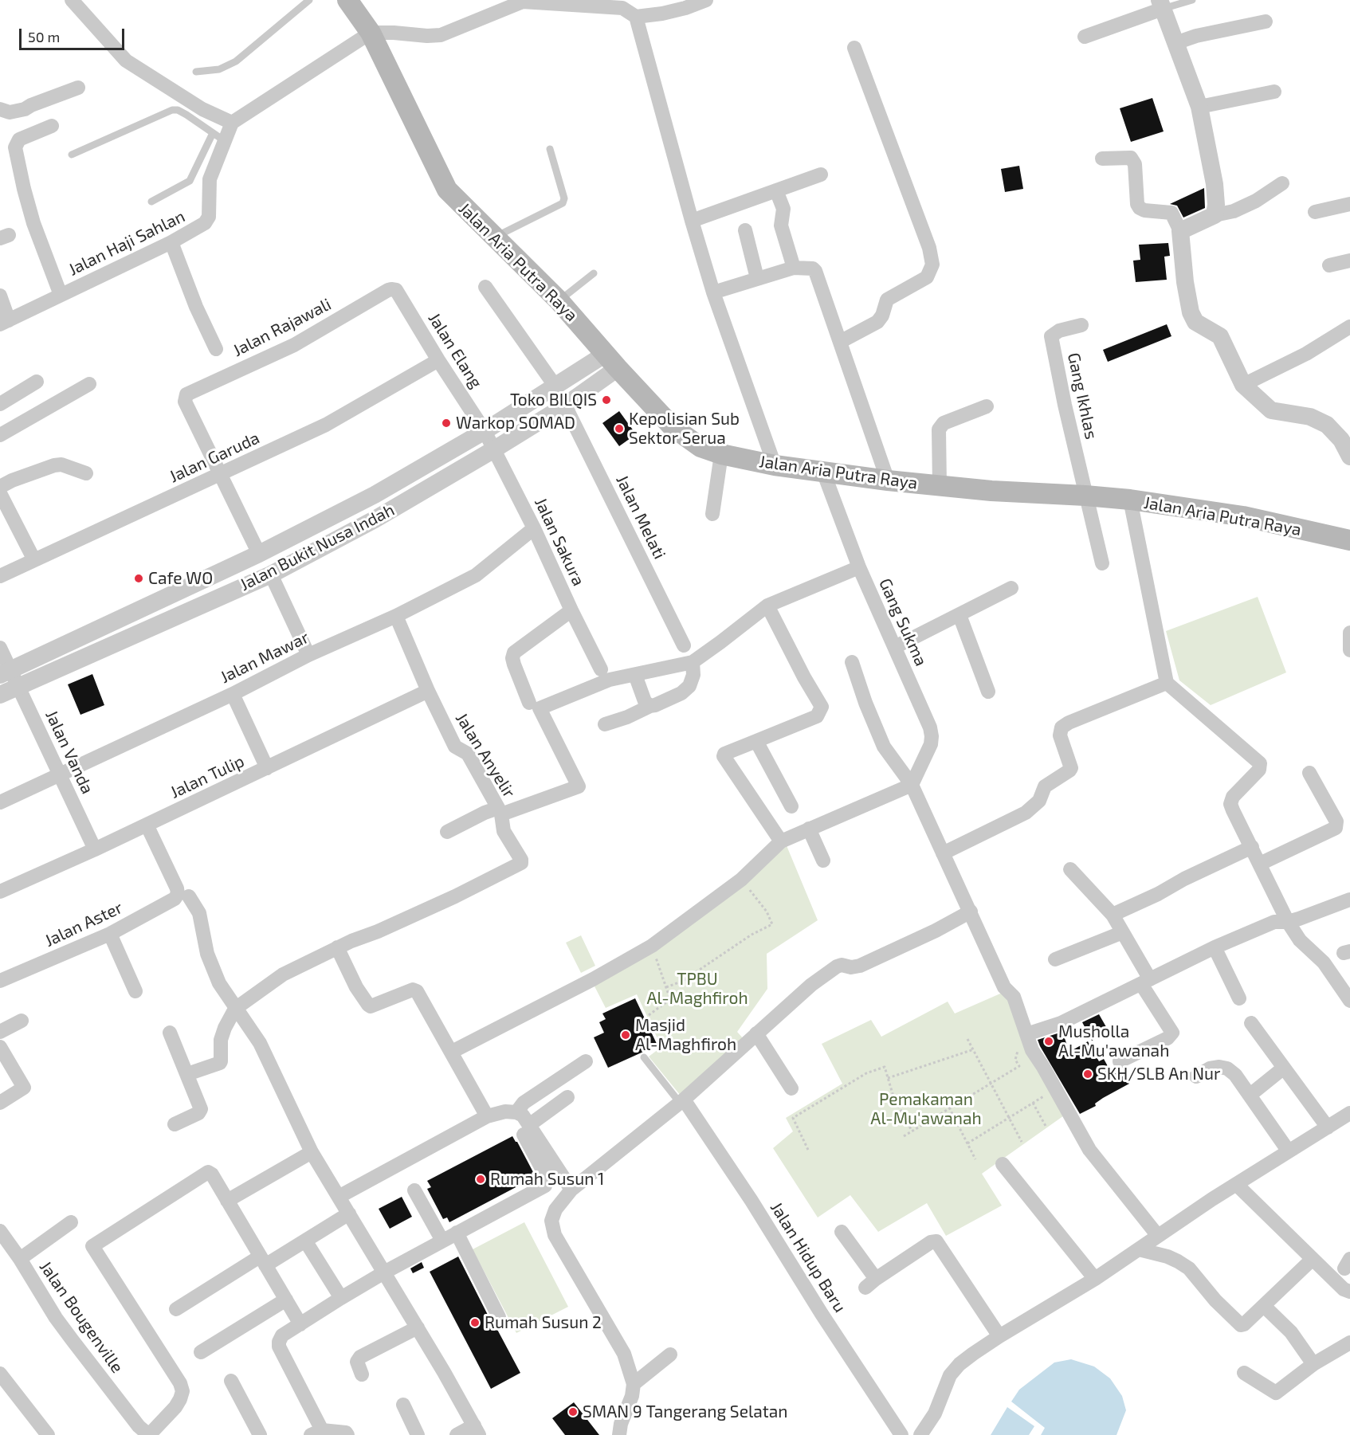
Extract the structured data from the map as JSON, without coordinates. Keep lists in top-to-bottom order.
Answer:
{
  "streets": {
    "main road": ["Jalan Aria Putra Raya"],
    "street": [
      "Jalan Haji Sahlan",
      "Jalan Rajawali",
      "Jalan Elang",
      "Gang Ikhlas",
      "Jalan Garuda",
      "Jalan Melati",
      "Jalan Sakura",
      "Jalan Bukit Nusa Indah",
      "Gang Sukma",
      "Jalan Mawar",
      "Jalan Vanda",
      "Jalan Anyelir",
      "Jalan Tulip",
      "Jalan Aster",
      "Jalan Hidup Baru",
      "Jalan Bougenville"
    ]
  },
  "crossings": [
    ["Jalan Aria Putra Raya", "Gang Ikhlas"],
    ["Jalan Aria Putra Raya", "Jalan Bukit Nusa Indah"],
    ["Jalan Aria Putra Raya", "Gang Sukma"],
    ["Jalan Rajawali", "Jalan Elang"],
    ["Jalan Rajawali", "Jalan Garuda"],
    ["Jalan Elang", "Jalan Garuda"],
    ["Jalan Elang", "Jalan Sakura"],
    ["Jalan Elang", "Jalan Bukit Nusa Indah"],
    ["Jalan Melati", "Jalan Bukit Nusa Indah"],
    ["Jalan Sakura", "Jalan Bukit Nusa Indah"],
    ["Jalan Sakura", "Jalan Mawar"],
    ["Jalan Bukit Nusa Indah", "Jalan Vanda"],
    ["Jalan Mawar", "Jalan Vanda"],
    ["Jalan Mawar", "Jalan Anyelir"],
    ["Jalan Vanda", "Jalan Tulip"],
    ["Jalan Anyelir", "Jalan Tulip"]
  ],
  "parks": ["TPBU Al-Maghfiroh", "Pemakaman Al-Mu'awanah"],
  "places": [
    "Toko BILQIS",
    "Warkop SOMAD",
    "Kepolisian Sub Sektor Serua",
    "Cafe WO",
    "Masjid Al-Maghfiroh",
    "Musholla Al-Mu'awanah",
    "SKH/SLB An Nur",
    "Rumah Susun 1",
    "Rumah Susun 2",
    "SMAN 9 Tangerang Selatan"
  ],
  "scale_bar": "50 m"
}
